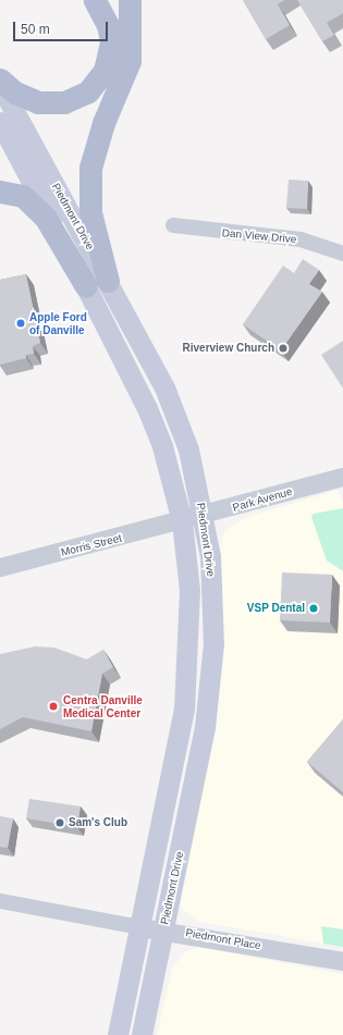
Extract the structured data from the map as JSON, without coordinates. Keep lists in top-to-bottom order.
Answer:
{
  "streets": {
    "main road": ["Piedmont Drive"],
    "street": [
      "Dan View Drive",
      "Park Avenue",
      "Morris Street",
      "Piedmont Place"
    ]
  },
  "crossings": [
    ["Piedmont Drive", "Park Avenue"],
    ["Piedmont Drive", "Morris Street"],
    ["Piedmont Drive", "Piedmont Place"],
    ["Park Avenue", "Morris Street"]
  ],
  "places": [
    "Apple Ford of Danville",
    "Riverview Church",
    "VSP Dental",
    "Centra Danville Medical Center",
    "Sam's Club"
  ],
  "scale_bar": "50 m"
}
